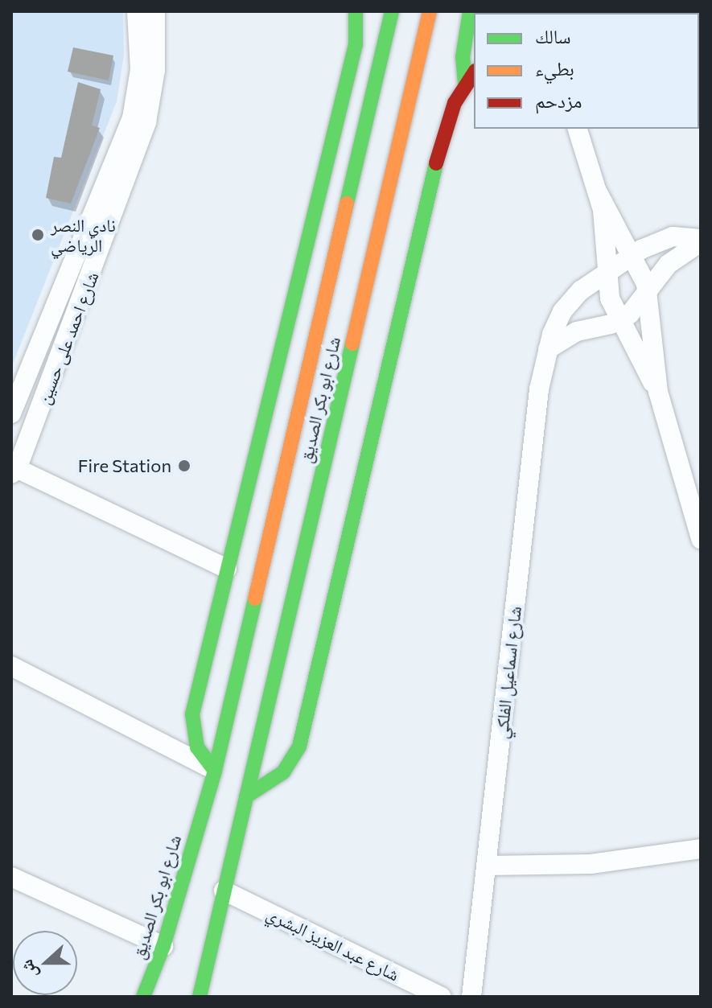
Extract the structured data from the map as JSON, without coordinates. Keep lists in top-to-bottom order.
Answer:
{
  "streets": {
    "main road": ["شارع ابو بكر الصديق"],
    "street": ["شارع احمد على حسين", "شارع اسماعيل الفلكي", "شارع عبد العزيز البشري"]
  },
  "crossings": [
    ["شارع ابو بكر الصديق", "شارع عبد العزيز البشري"]
  ],
  "places": ["نادي النصر الرياضي", "Fire Station"],
  "legend": ["سالك", "بطيء", "مزدحم"],
  "north": "left"
}
